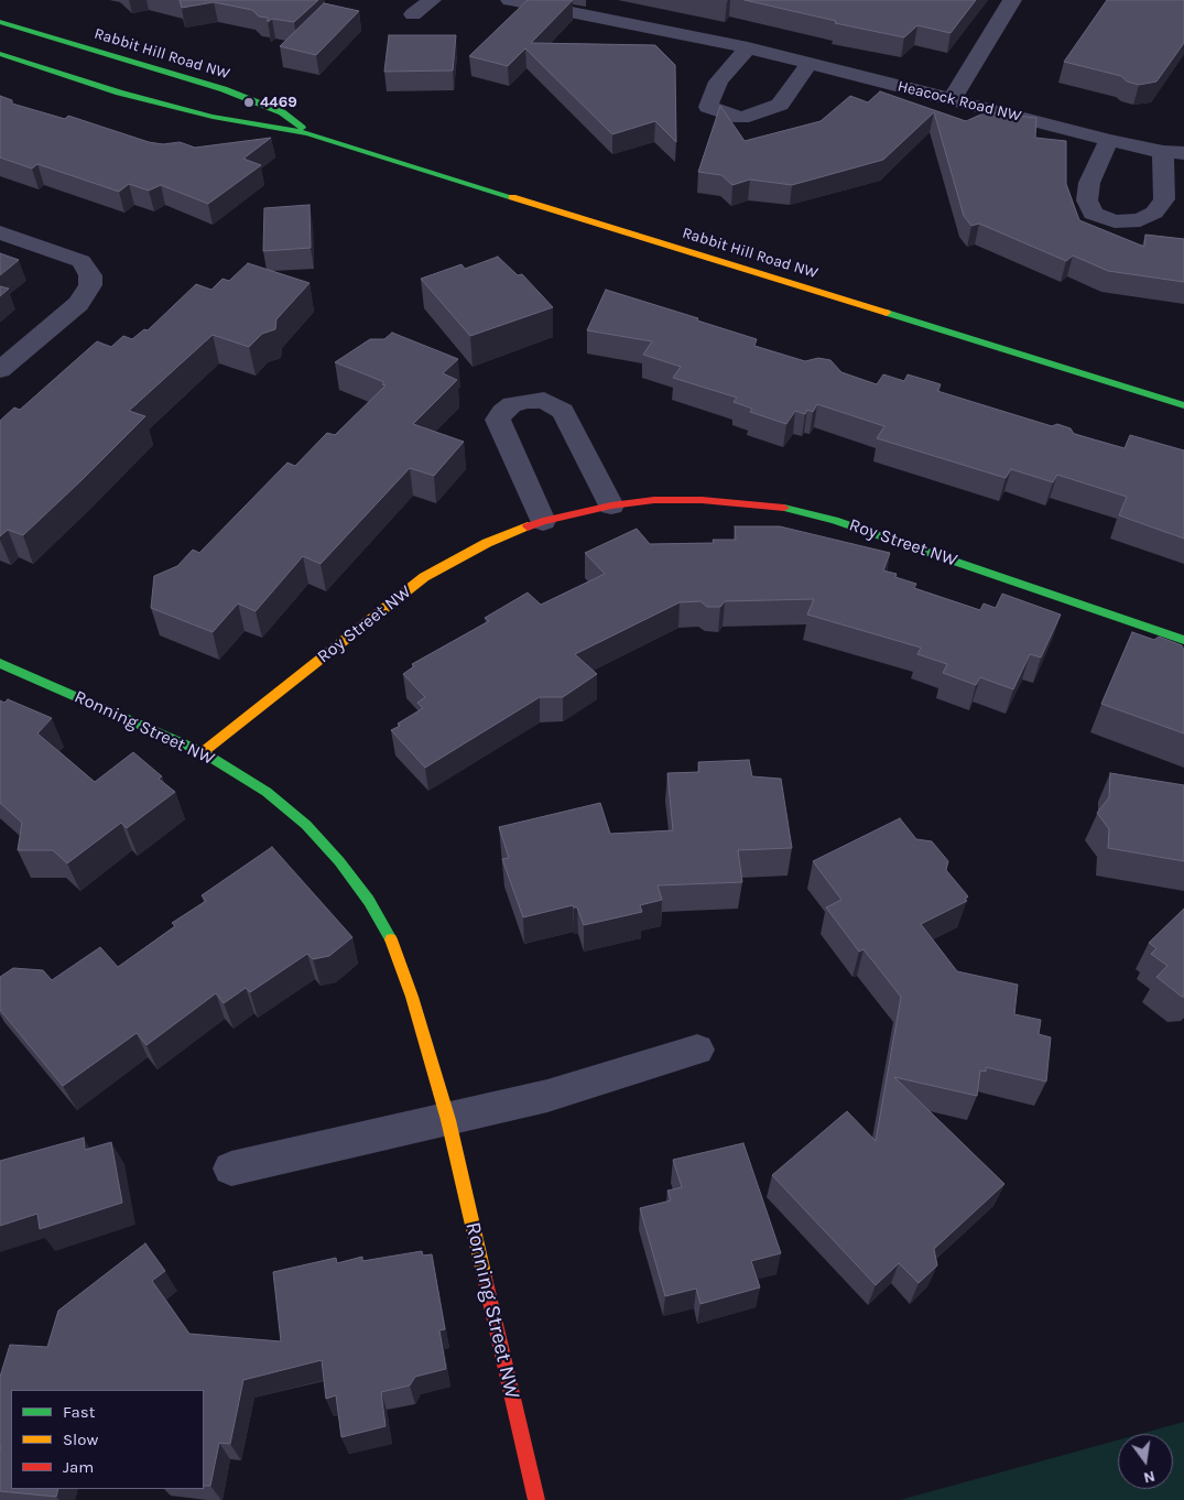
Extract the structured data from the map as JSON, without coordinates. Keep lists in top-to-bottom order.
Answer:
{
  "streets": {
    "street": [
      "Rabbit Hill Road NW",
      "Heacock Road NW",
      "Roy Street NW",
      "Ronning Street NW"
    ]
  },
  "crossings": [
    ["Roy Street NW", "Ronning Street NW"]
  ],
  "places": ["4469"],
  "legend": ["Fast", "Slow", "Jam"],
  "north": "bottom"
}
